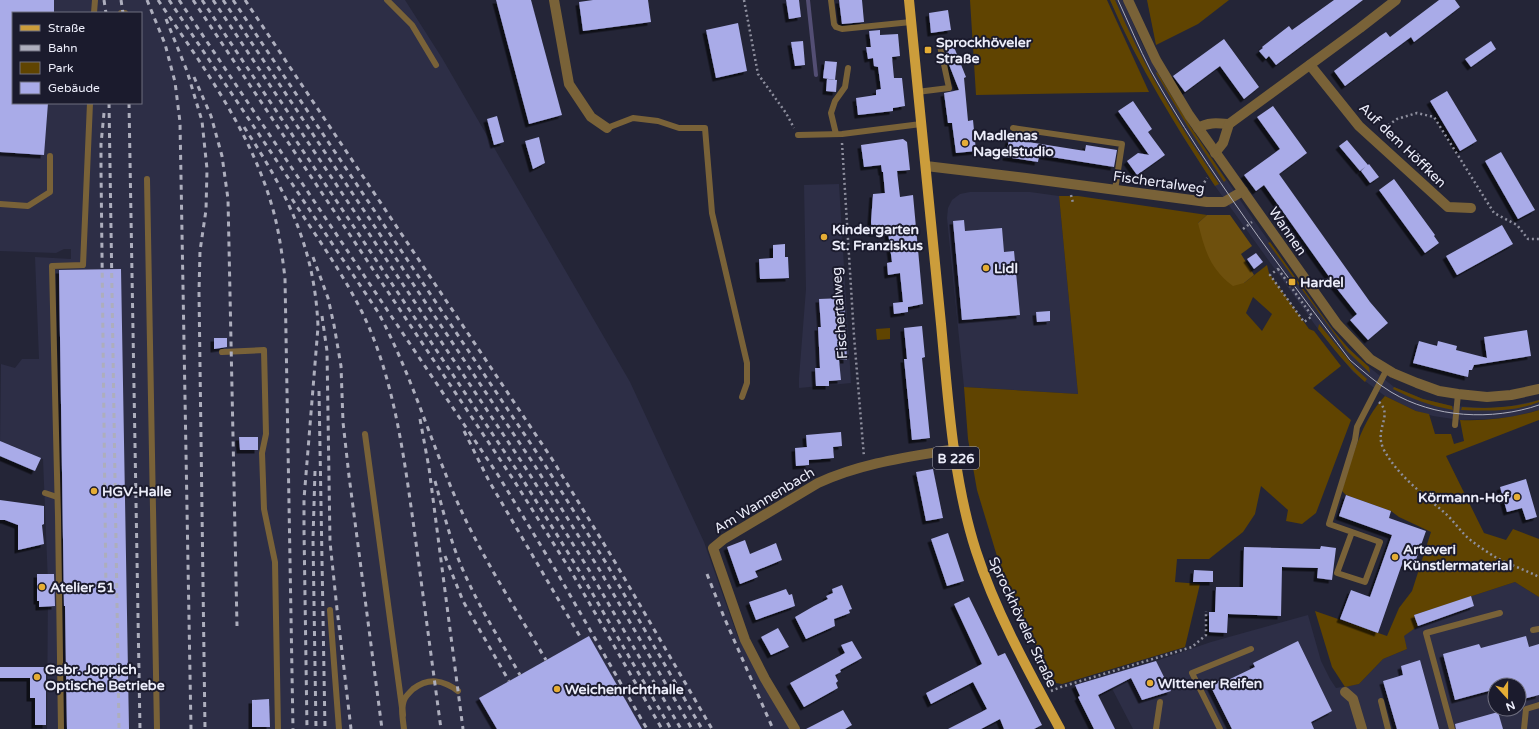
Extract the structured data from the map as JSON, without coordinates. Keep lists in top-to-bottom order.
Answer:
{
  "streets": {
    "main road": ["B 226", "Sprockhöveler Straße"],
    "street": [
      "Auf dem Höffken",
      "Fischertalweg",
      "Wannen",
      "Am Wannenbach"
    ]
  },
  "crossings": [
    ["Fischertalweg", "Wannen"],
    ["Fischertalweg", "Am Wannenbach"],
    ["Fischertalweg", "Sprockhöveler Straße"],
    ["Am Wannenbach", "Sprockhöveler Straße"]
  ],
  "places": {
    "transit": ["Sprockhöveler Straße", "Hardel"],
    "other": [
      "Madlenas Nagelstudio",
      "Kindergarten St. Franziskus",
      "Lidl",
      "HGV-Halle",
      "Körmann-Hof",
      "Arteveri Künstlermaterial",
      "Atelier 51",
      "Gebr. Joppich Optische Betriebe",
      "Wittener Reifen",
      "Weichenrichthalle"
    ]
  },
  "legend": [
    "Straße",
    "Bahn",
    "Park",
    "Gebäude"
  ],
  "north": "bottom"
}
